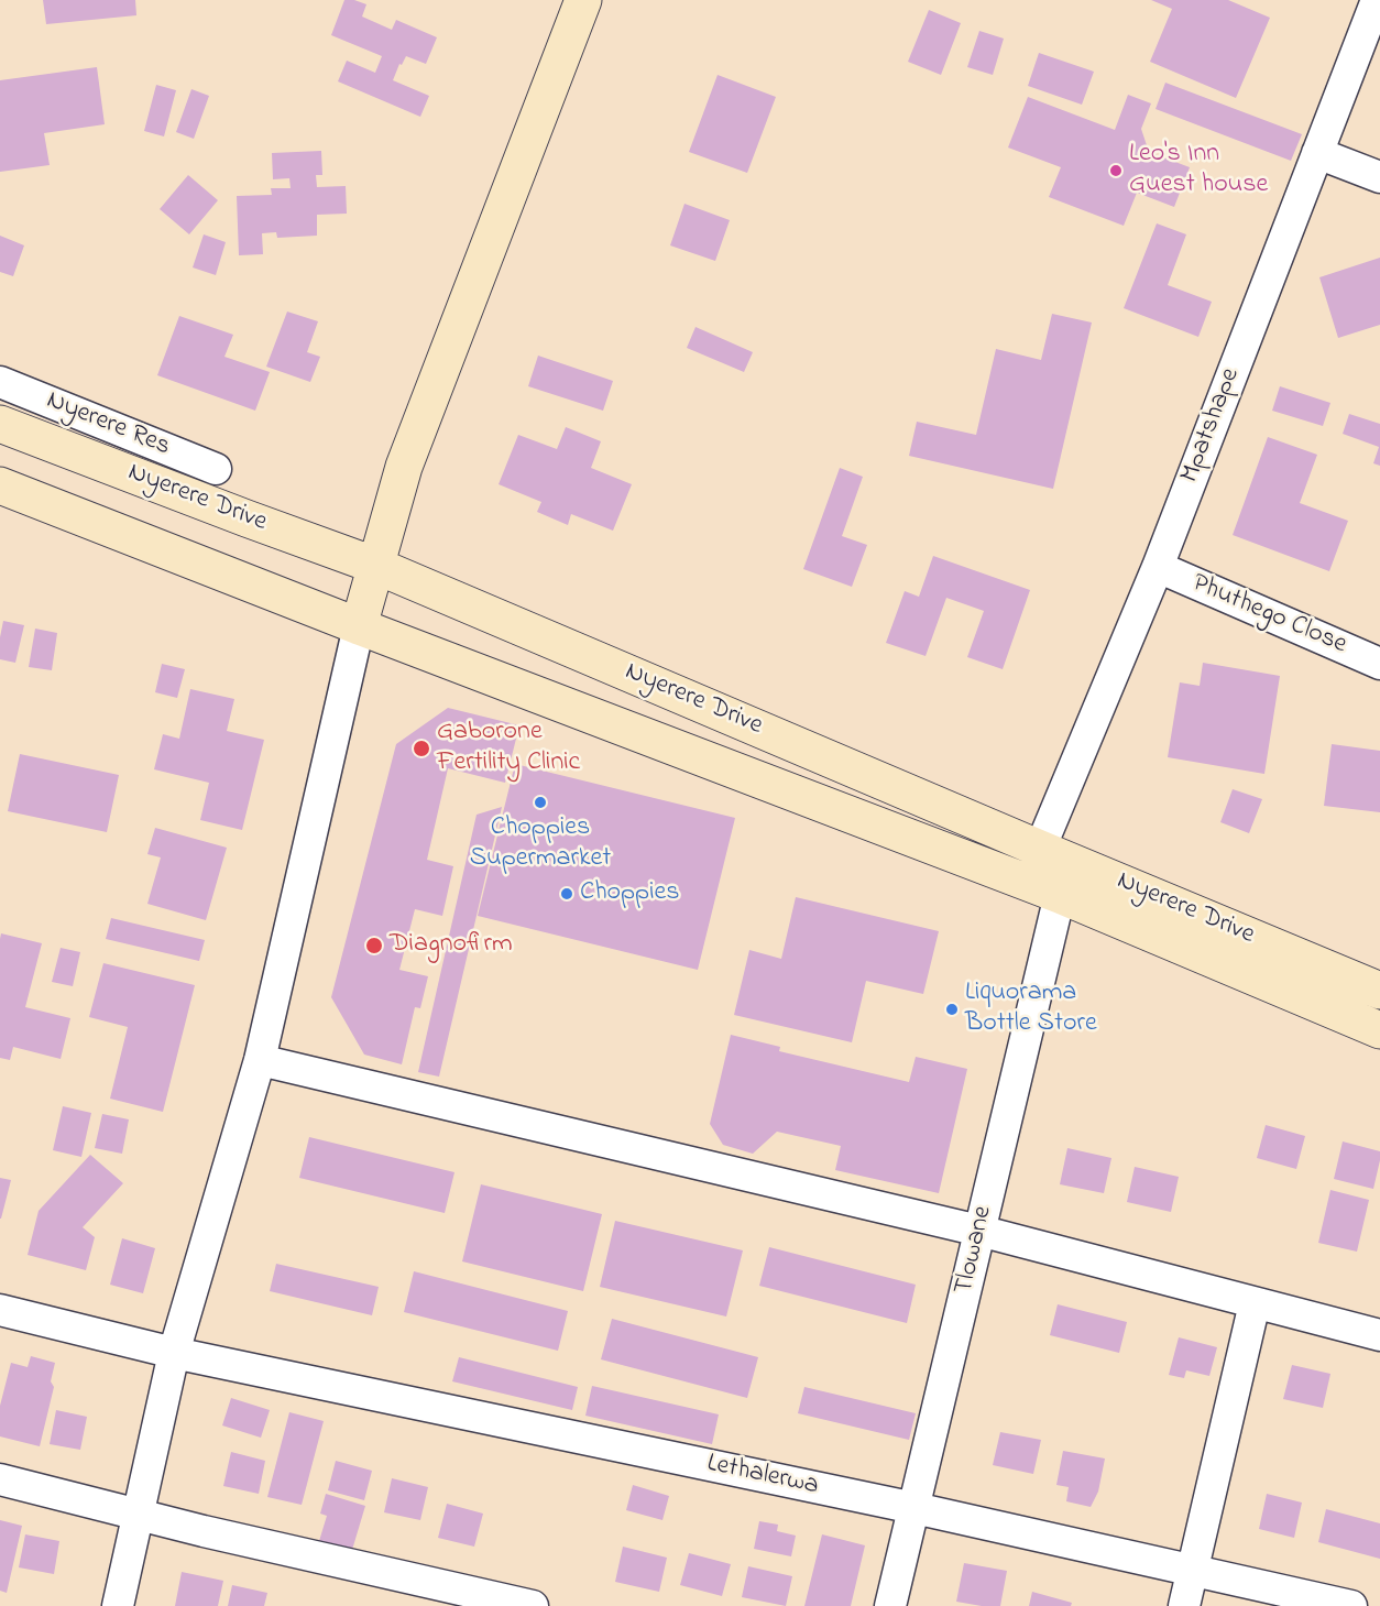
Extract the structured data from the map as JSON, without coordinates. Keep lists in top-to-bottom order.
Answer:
{
  "streets": {
    "main road": ["Nyerere Drive"],
    "street": [
      "Nyerere Res",
      "Mpatshape",
      "Phuthego Close",
      "Tlowane",
      "Lethalerwa"
    ]
  },
  "crossings": [
    ["Mpatshape", "Nyerere Drive"],
    ["Mpatshape", "Phuthego Close"],
    ["Nyerere Drive", "Tlowane"],
    ["Tlowane", "Lethalerwa"]
  ],
  "places": [
    "Leo's Inn Guest house",
    "Gaborone Fertility Clinic",
    "Choppies Supermarket",
    "Choppies",
    "Diagnofirm",
    "Liquorama Bottle Store"
  ]
}
